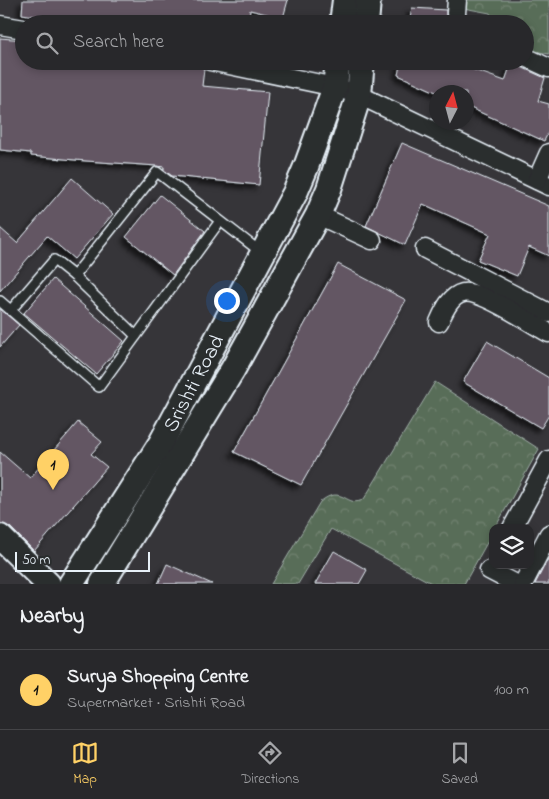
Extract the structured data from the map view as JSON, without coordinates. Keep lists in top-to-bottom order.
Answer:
{
  "streets": {
    "main road": ["Srishti Road"]
  },
  "scale_bar": "50 m",
  "north": "top",
  "page": {
    "search": "Search here",
    "pins": "1",
    "scale": "50 m",
    "heading": "Nearby",
    "list": [
      {
        "mark": "1",
        "name": "Surya Shopping Centre",
        "note": "Supermarket · Srishti Road",
        "value": "100 m"
      }
    ],
    "nav": ["Map", "Directions", "Saved"]
  }
}
